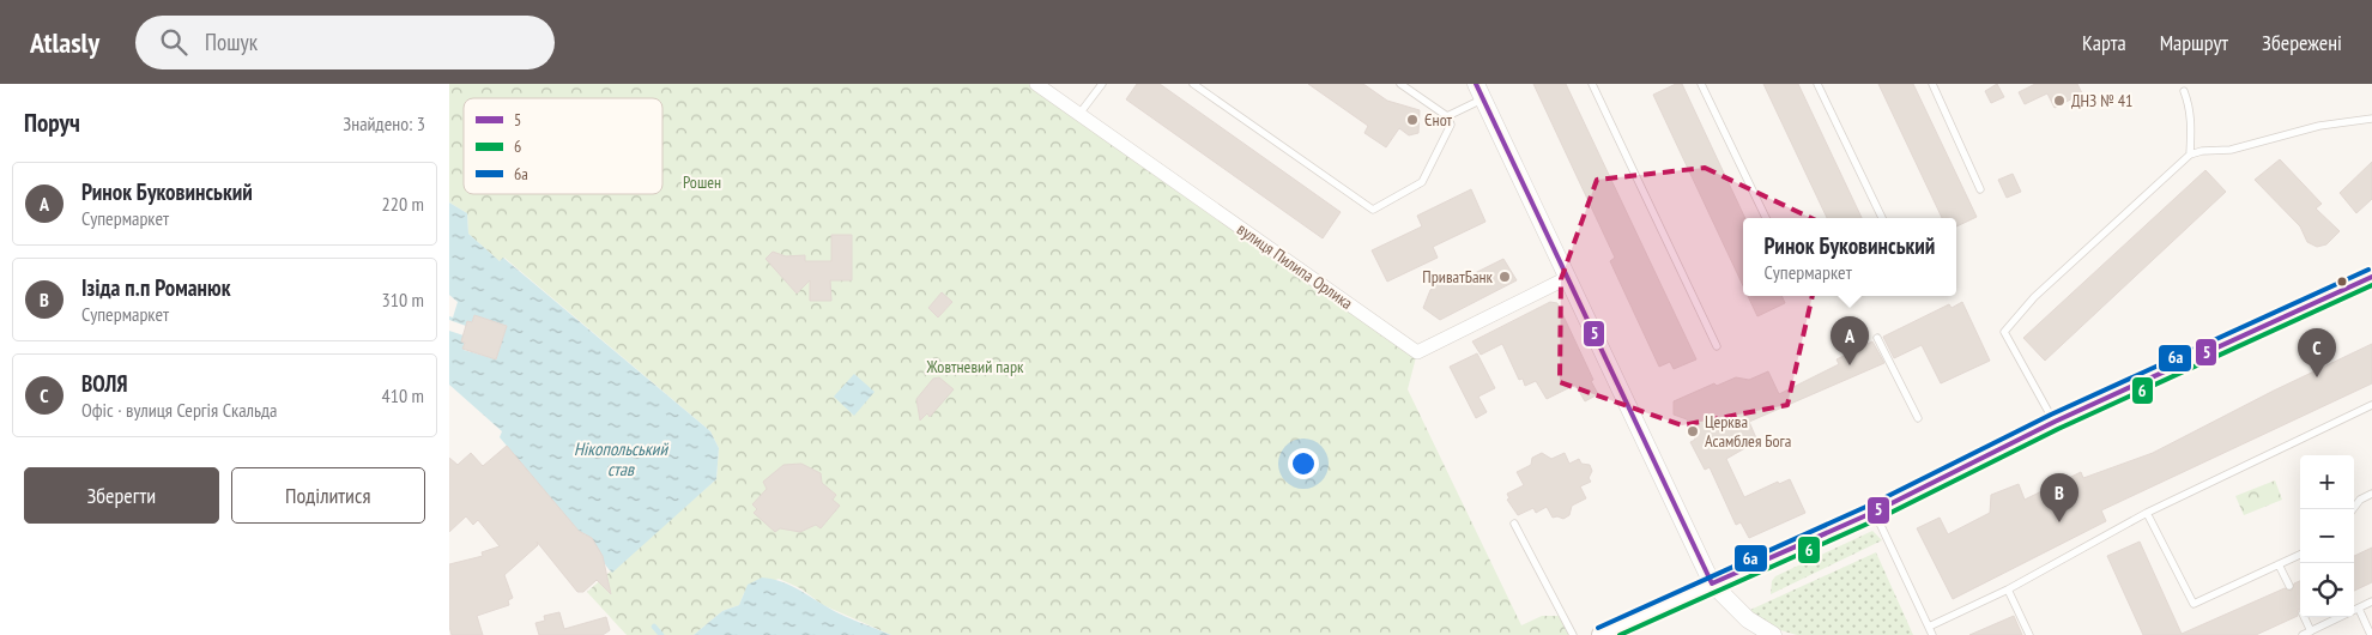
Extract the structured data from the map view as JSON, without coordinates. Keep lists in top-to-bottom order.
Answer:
{
  "streets": {
    "street": ["вулиця Пилипа Орлика"]
  },
  "water": ["Нікопольський став"],
  "parks": ["Рошен", "Жовтневий парк"],
  "places": [
    "ДНЗ № 41",
    "Єнот",
    "ПриватБанк",
    "Церква Асамблея Бога"
  ],
  "lines": ["transit line 5", "transit line 6а", "transit line 6"],
  "legend": ["5", "6", "6а"],
  "page": {
    "header": "Atlasly",
    "search": "Пошук",
    "nav": ["Карта", "Маршрут", "Збережені"],
    "heading": ["Поруч", "Знайдено: 3"],
    "list": [
      {
        "mark": "A",
        "name": "Ринок Буковинський",
        "note": "Супермаркет",
        "value": "220 m"
      },
      {
        "mark": "B",
        "name": "Ізіда п.п Романюк",
        "note": "Супермаркет",
        "value": "310 m"
      },
      {
        "mark": "C",
        "name": "ВОЛЯ",
        "note": "Офіс · вулиця Сергія Скальда",
        "value": "410 m"
      }
    ],
    "popup": ["Ринок Буковинський", "Супермаркет"],
    "pins": ["A", "C", "B"],
    "buttons": ["Зберегти", "Поділитися"],
    "map_buttons": ["+", "−"]
  }
}
